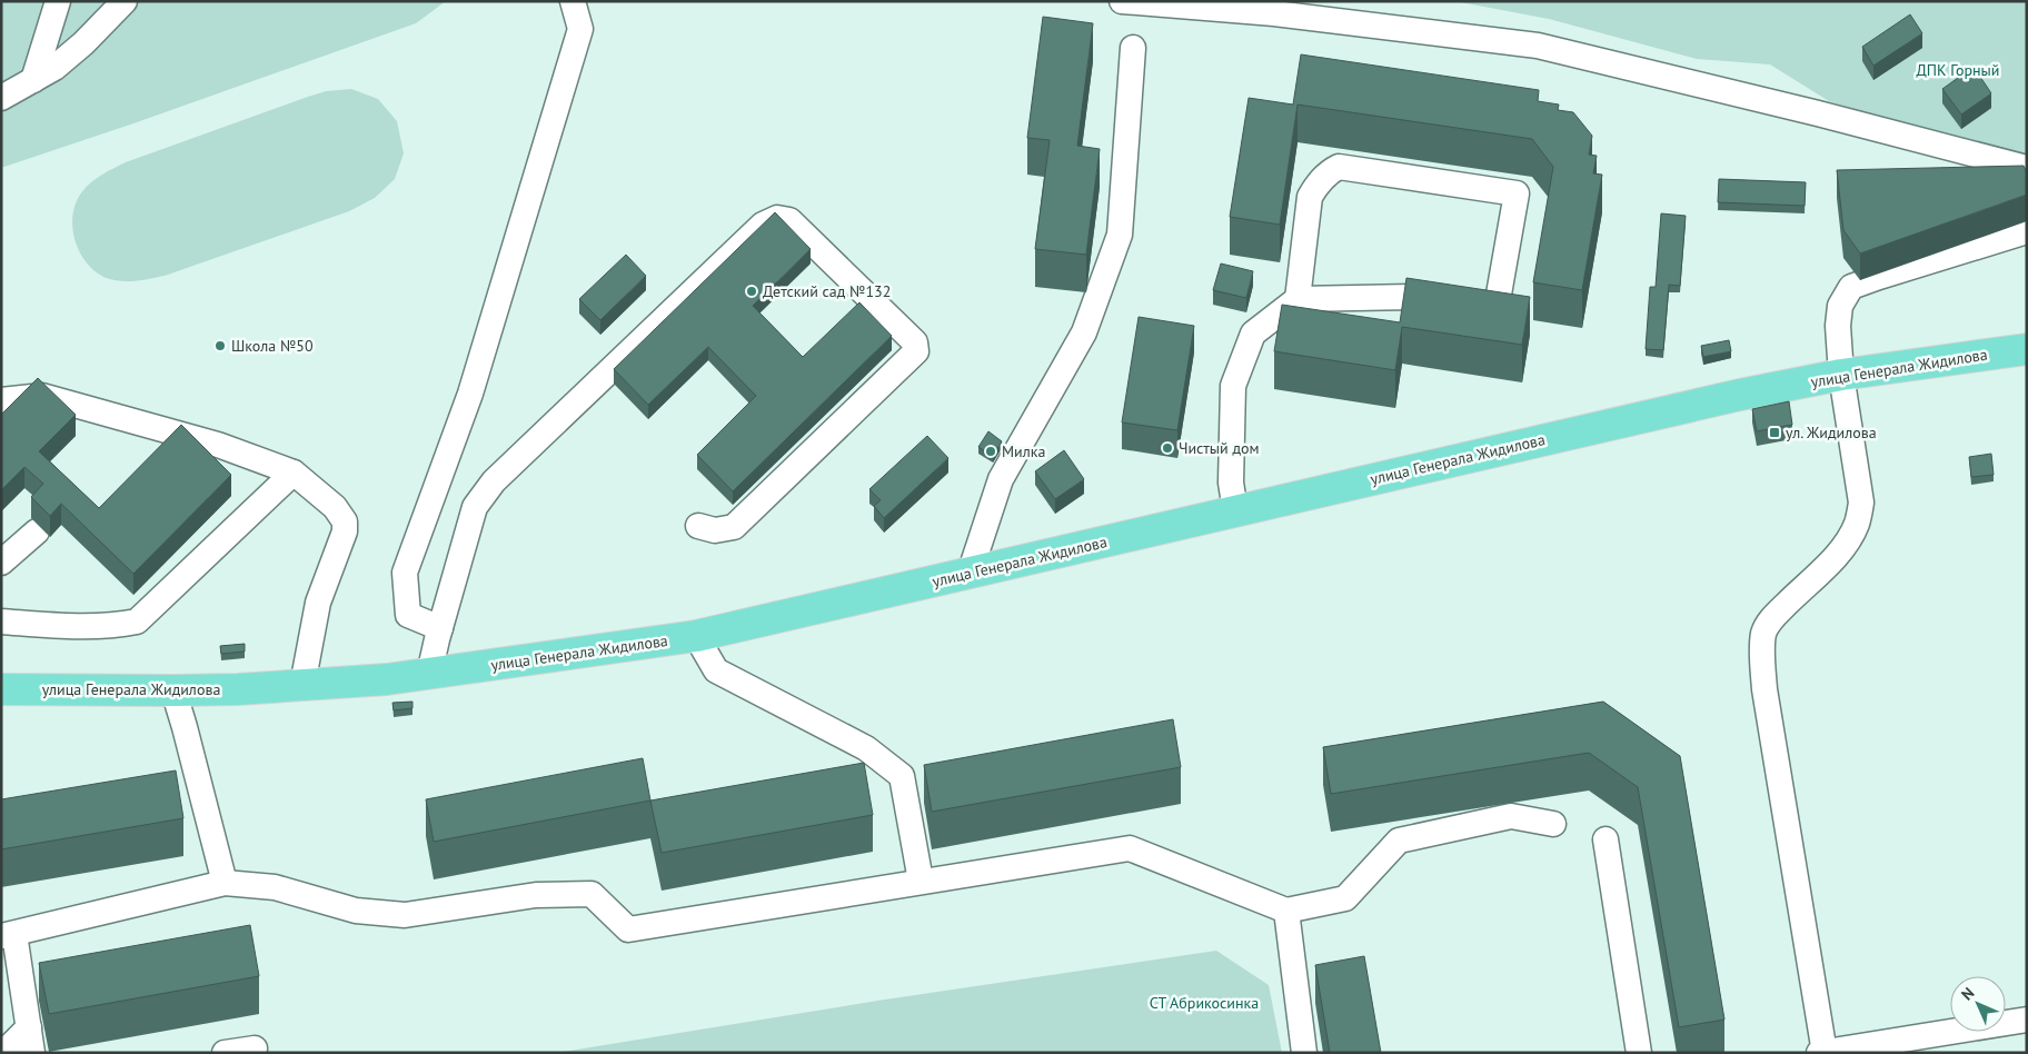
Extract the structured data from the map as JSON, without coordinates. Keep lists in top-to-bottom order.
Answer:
{
  "streets": {
    "main road": ["улица Генерала Жидилова"]
  },
  "parks": ["ДПК Горный", "СТ Абрикосинка"],
  "places": {
    "other": [
      "Детский сад №132",
      "Школа №50",
      "Чистый дом",
      "Милка"
    ],
    "transit": ["ул. Жидилова"]
  },
  "north": "top left"
}
